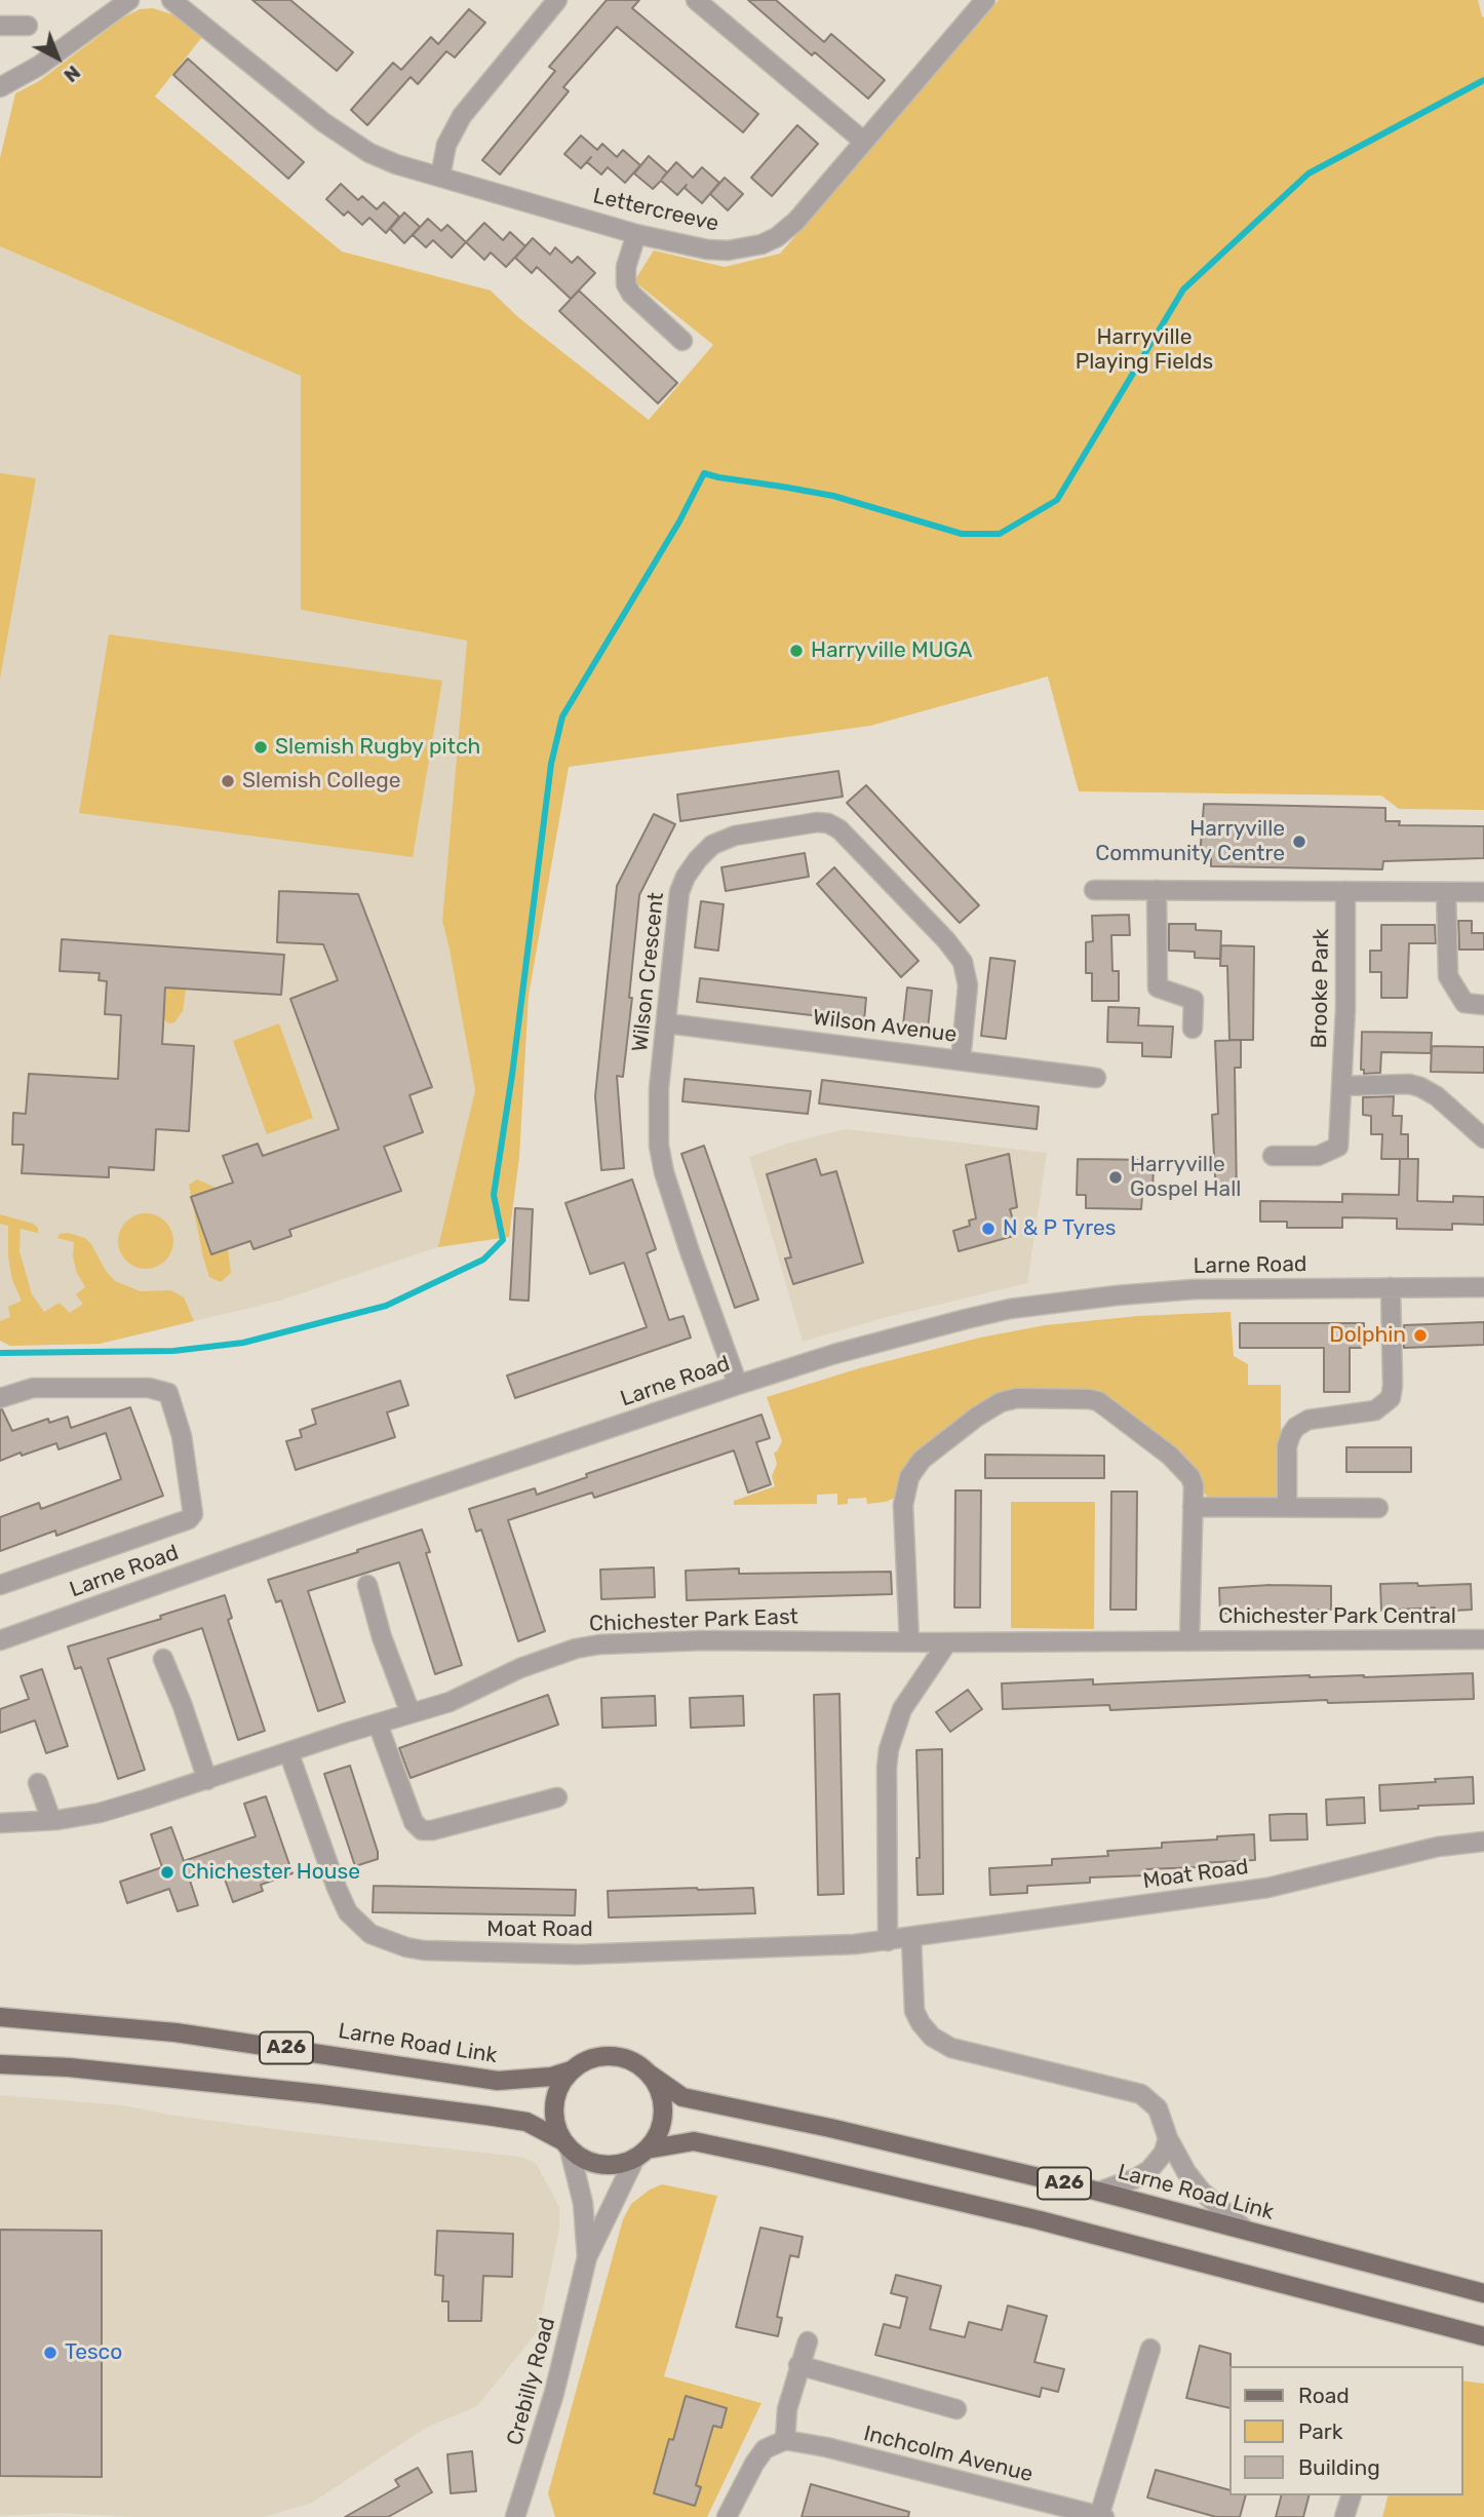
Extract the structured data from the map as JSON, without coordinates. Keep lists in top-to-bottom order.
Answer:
{
  "streets": {
    "main road": ["Larne Road Link", "A26"],
    "street": [
      "Lettercreeve",
      "Wilson Crescent",
      "Brooke Park",
      "Wilson Avenue",
      "Larne Road",
      "Chichester Park Central",
      "Chichester Park East",
      "Moat Road",
      "Crebilly Road",
      "Inchcolm Avenue"
    ]
  },
  "crossings": [
    ["Wilson Crescent", "Wilson Avenue"],
    ["Wilson Crescent", "Larne Road"],
    ["Chichester Park Central", "Chichester Park East"],
    ["Chichester Park East", "Moat Road"],
    ["Larne Road Link", "A26"],
    ["Larne Road Link", "Crebilly Road"],
    ["A26", "Crebilly Road"]
  ],
  "parks": ["Harryville Playing Fields"],
  "places": [
    "Harryville MUGA",
    "Slemish Rugby pitch",
    "Slemish College",
    "Harryville Community Centre",
    "Harryville Gospel Hall",
    "N & P Tyres",
    "Dolphin",
    "Chichester House",
    "Tesco"
  ],
  "legend": ["Road", "Park", "Building"],
  "north": "bottom right"
}
